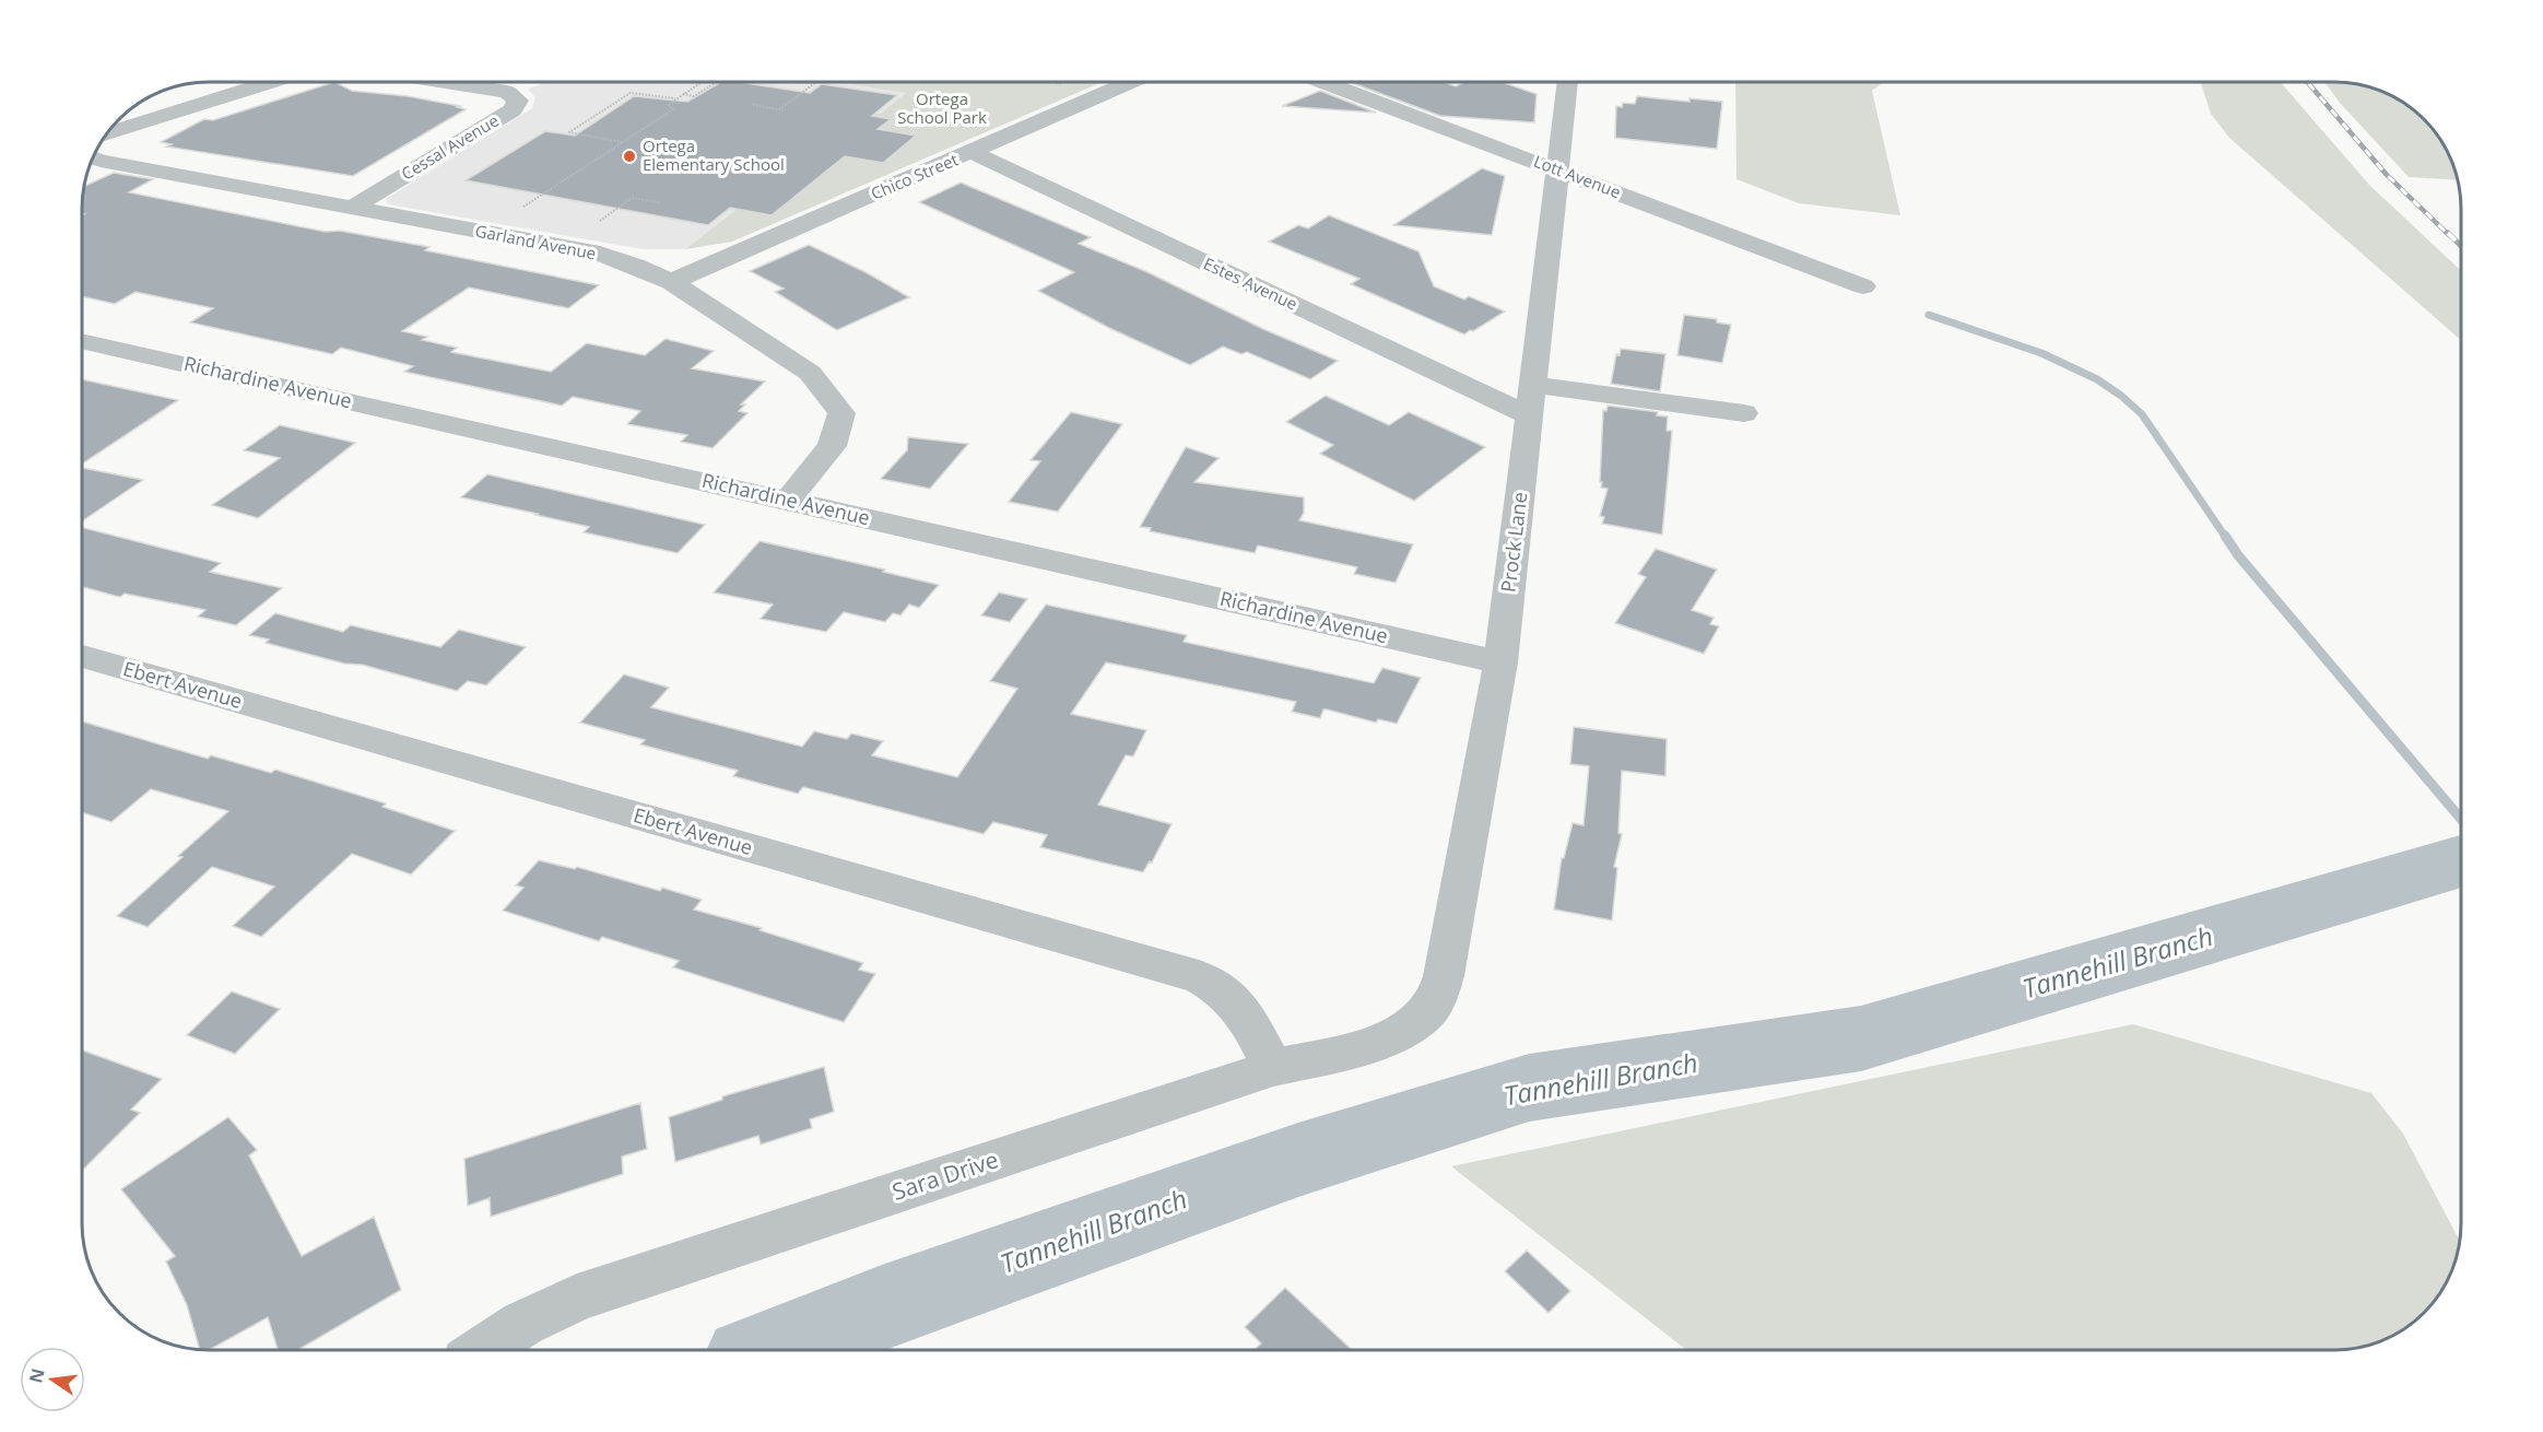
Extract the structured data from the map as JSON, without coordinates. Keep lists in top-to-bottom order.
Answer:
{
  "streets": {
    "street": [
      "Cessal Avenue",
      "Chico Street",
      "Lott Avenue",
      "Garland Avenue",
      "Estes Avenue",
      "Richardine Avenue",
      "Prock Lane",
      "Ebert Avenue",
      "Sara Drive"
    ]
  },
  "crossings": [
    ["Cessal Avenue", "Garland Avenue"],
    ["Chico Street", "Garland Avenue"],
    ["Chico Street", "Estes Avenue"],
    ["Lott Avenue", "Prock Lane"],
    ["Garland Avenue", "Richardine Avenue"],
    ["Estes Avenue", "Prock Lane"],
    ["Richardine Avenue", "Prock Lane"],
    ["Prock Lane", "Sara Drive"],
    ["Ebert Avenue", "Sara Drive"]
  ],
  "water": ["Tannehill Branch"],
  "parks": ["Ortega School Park"],
  "places": ["Ortega Elementary School"],
  "north": "left"
}
